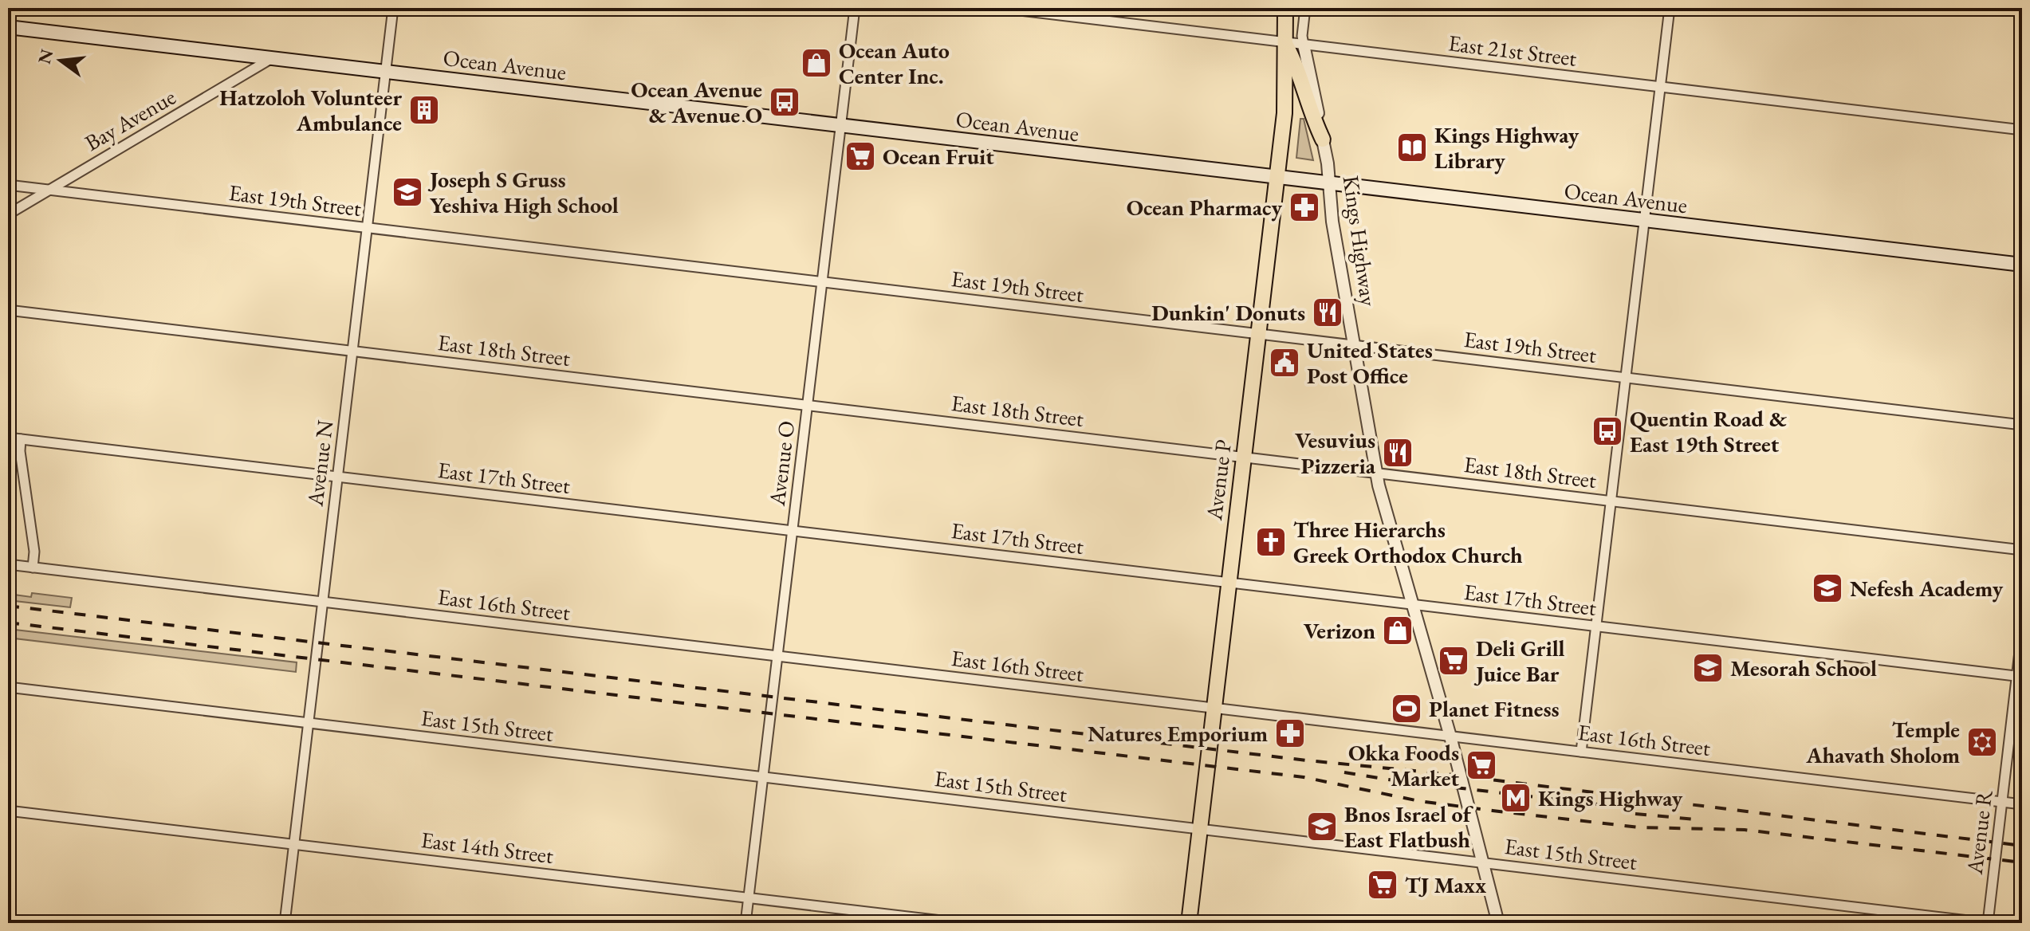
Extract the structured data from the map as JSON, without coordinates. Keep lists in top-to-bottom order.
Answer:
{
  "streets": {
    "main road": ["Ocean Avenue", "Avenue P"],
    "street": [
      "East 21st Street",
      "Bay Avenue",
      "East 19th Street",
      "Kings Highway",
      "East 18th Street",
      "Avenue N",
      "Avenue O",
      "East 17th Street",
      "East 16th Street",
      "East 15th Street",
      "Avenue R",
      "East 14th Street"
    ]
  },
  "crossings": [
    ["East 21st Street", "Kings Highway"],
    ["East 21st Street", "Avenue P"],
    ["Ocean Avenue", "Bay Avenue"],
    ["Ocean Avenue", "Kings Highway"],
    ["Ocean Avenue", "Avenue N"],
    ["Ocean Avenue", "Avenue O"],
    ["Ocean Avenue", "Avenue P"],
    ["Bay Avenue", "East 19th Street"],
    ["East 19th Street", "Kings Highway"],
    ["East 19th Street", "Avenue N"],
    ["East 19th Street", "Avenue O"],
    ["East 19th Street", "Avenue P"],
    ["Kings Highway", "East 18th Street"],
    ["Kings Highway", "East 17th Street"],
    ["Kings Highway", "East 16th Street"],
    ["Kings Highway", "East 15th Street"],
    ["East 18th Street", "Avenue N"],
    ["East 18th Street", "Avenue O"],
    ["East 18th Street", "Avenue P"],
    ["Avenue N", "East 17th Street"],
    ["Avenue N", "East 16th Street"],
    ["Avenue N", "East 15th Street"],
    ["Avenue N", "East 14th Street"],
    ["Avenue O", "East 17th Street"],
    ["Avenue O", "East 16th Street"],
    ["Avenue O", "East 15th Street"],
    ["Avenue O", "East 14th Street"],
    ["East 17th Street", "Avenue P"],
    ["East 17th Street", "Avenue R"],
    ["Avenue P", "East 16th Street"],
    ["Avenue P", "East 15th Street"],
    ["East 16th Street", "Avenue R"],
    ["East 15th Street", "Avenue R"]
  ],
  "places": {
    "shop": ["Ocean Auto Center Inc.", "Verizon"],
    "bus stop": ["Ocean Avenue & Avenue O", "Quentin Road & East 19th Street"],
    "building": ["Hatzoloh Volunteer Ambulance"],
    "library": ["Kings Highway Library"],
    "supermarket": [
      "Ocean Fruit",
      "Deli Grill Juice Bar",
      "Okka Foods Market",
      "TJ Maxx"
    ],
    "school or university": [
      "Joseph S Gruss Yeshiva High School",
      "Nefesh Academy",
      "Mesorah School",
      "Bnos Israel of East Flatbush"
    ],
    "pharmacy": ["Ocean Pharmacy", "Natures Emporium"],
    "restaurant": ["Dunkin' Donuts", "Vesuvius Pizzeria"],
    "public building": ["United States Post Office"],
    "church": ["Three Hierarchs Greek Orthodox Church"],
    "sports": ["Planet Fitness"],
    "synagogue": ["Temple Ahavath Sholom"],
    "metro station": ["Kings Highway"]
  },
  "north": "left"
}
